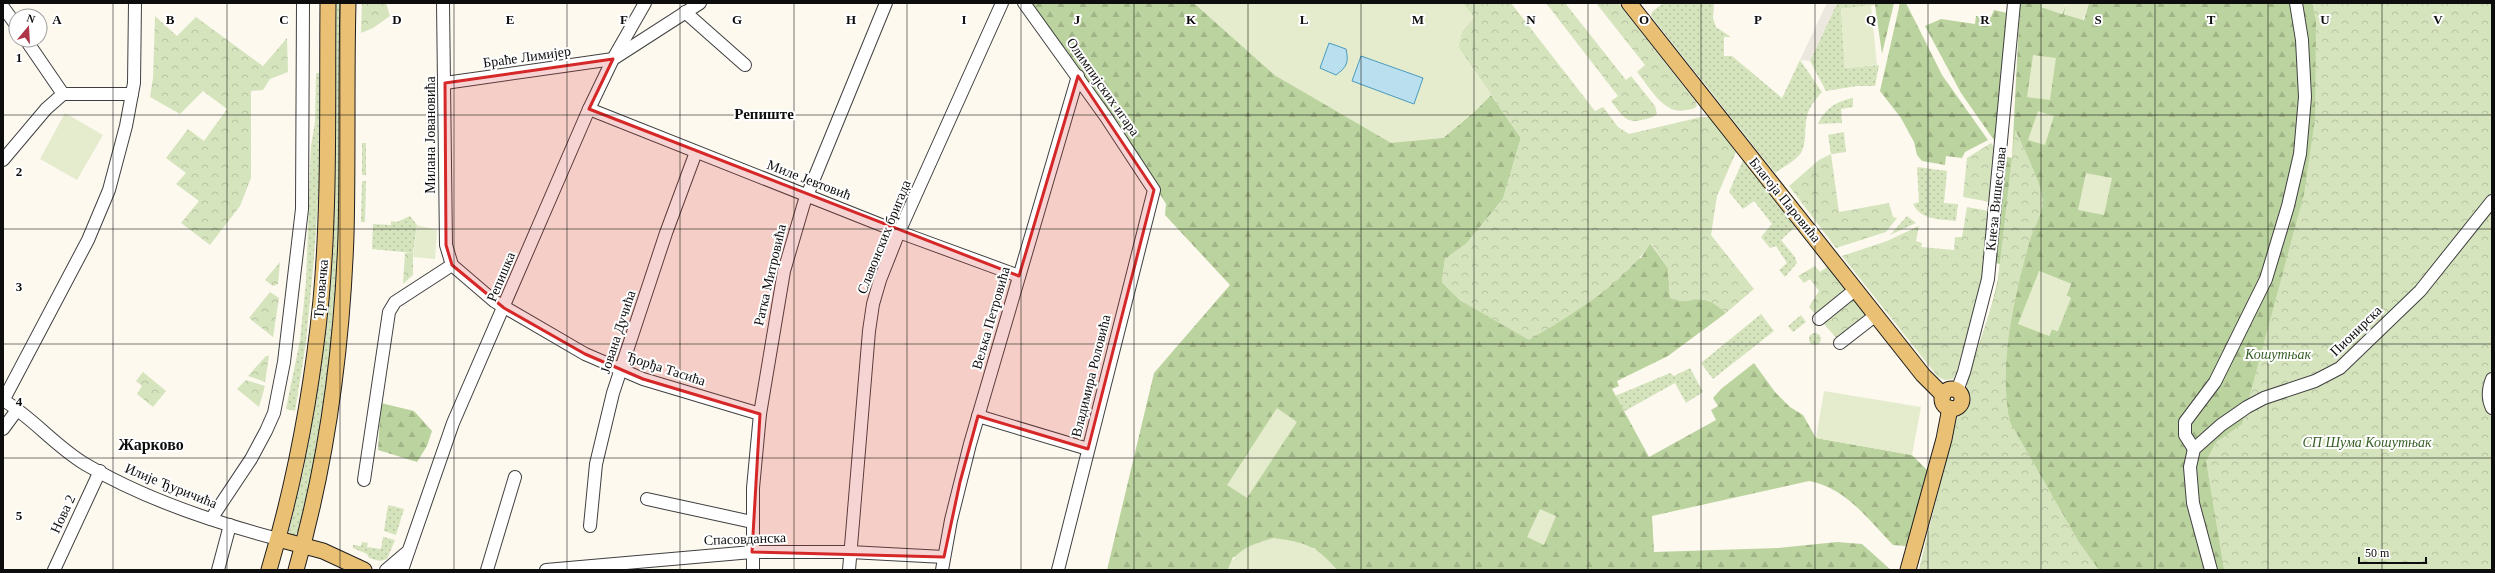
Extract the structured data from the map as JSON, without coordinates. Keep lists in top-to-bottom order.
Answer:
{
  "streets": {
    "main road": ["Благоја Паровића", "Трговачка"],
    "street": [
      "Браће Лимијер",
      "Олимпијских игара",
      "Милана Јовановића",
      "Миле Јевтовић",
      "Кнеза Вишеслава",
      "Славонских бригада",
      "Ратка Митровића",
      "Репишка",
      "Вељка Петровића",
      "Пионирска",
      "Јована Дучића",
      "Ђорђа Тасића",
      "Владимира Роловића",
      "Илије Ђуричића",
      "Нова 2",
      "Спасовданска"
    ]
  },
  "crossings": [
    ["Браће Лимијер", "Милана Јовановића"],
    ["Браће Лимијер", "Репишка"],
    ["Олимпијских игара", "Вељка Петровића"],
    ["Олимпијских игара", "Владимира Роловића"],
    ["Миле Јевтовић", "Славонских бригада"],
    ["Миле Јевтовић", "Ратка Митровића"],
    ["Миле Јевтовић", "Репишка"],
    ["Миле Јевтовић", "Вељка Петровића"],
    ["Миле Јевтовић", "Јована Дучића"],
    ["Кнеза Вишеслава", "Благоја Паровића"],
    ["Славонских бригада", "Спасовданска"],
    ["Ратка Митровића", "Ђорђа Тасића"],
    ["Ратка Митровића", "Спасовданска"],
    ["Репишка", "Ђорђа Тасића"],
    ["Трговачка", "Илије Ђуричића"],
    ["Вељка Петровића", "Спасовданска"],
    ["Јована Дучића", "Ђорђа Тасића"],
    ["Илије Ђуричића", "Нова 2"]
  ],
  "districts": ["Репиште", "Жарково"],
  "parks": ["Кошутњак", "СП Шума Кошутњак"],
  "scale_bar": "50 m",
  "north": "top",
  "grid": {
    "columns": [
      "A",
      "B",
      "C",
      "D",
      "E",
      "F",
      "G",
      "H",
      "I",
      "J",
      "K",
      "L",
      "M",
      "N",
      "O",
      "P",
      "Q",
      "R",
      "S",
      "T",
      "U",
      "V"
    ],
    "rows": [
      "1",
      "2",
      "3",
      "4",
      "5"
    ]
  }
}
